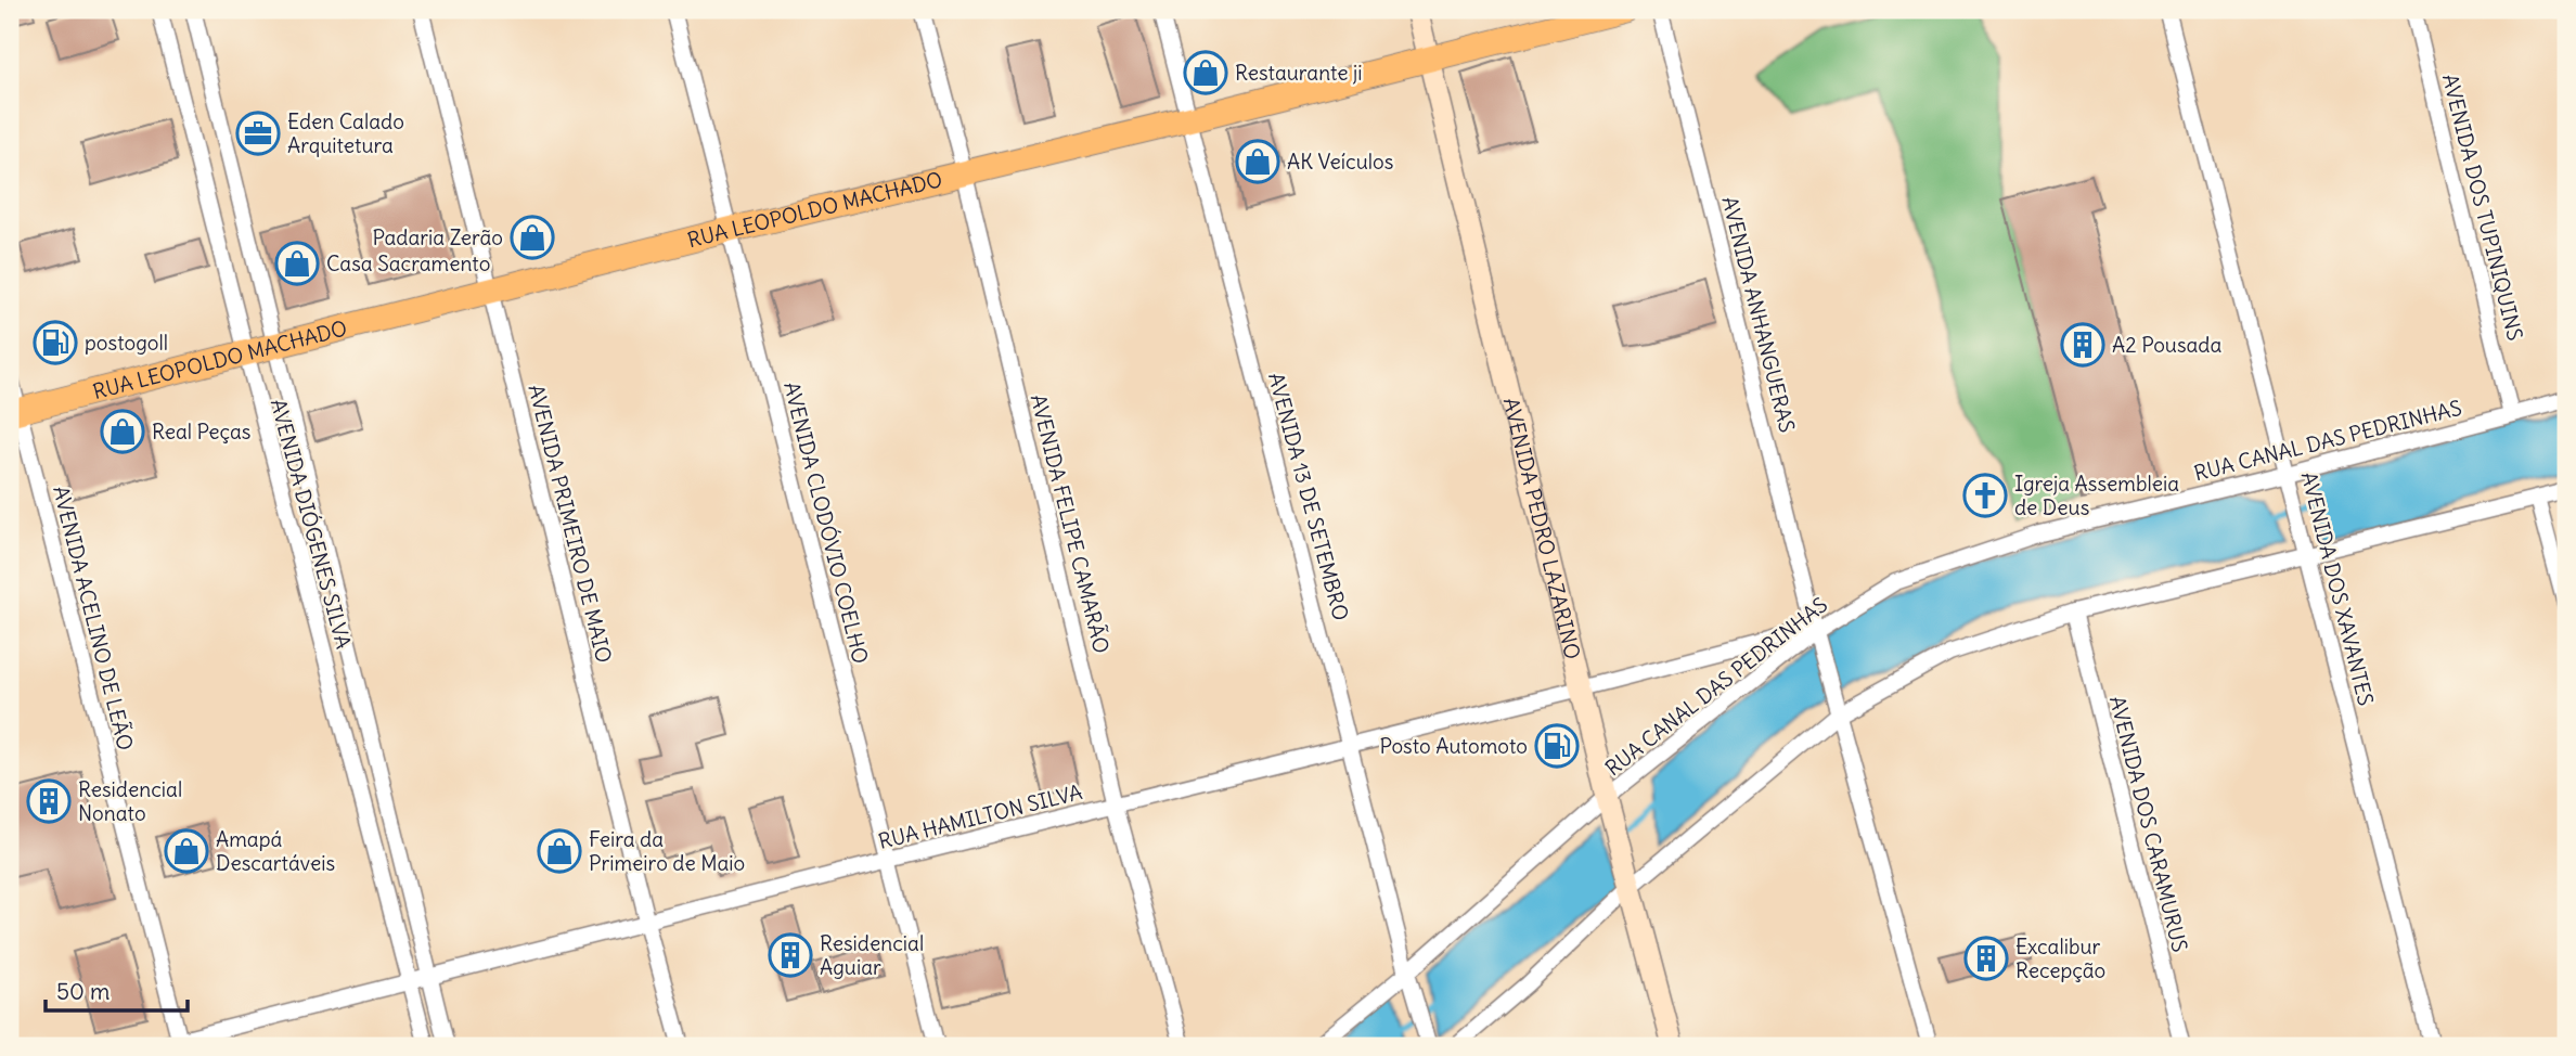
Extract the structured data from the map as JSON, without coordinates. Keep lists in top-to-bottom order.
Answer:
{
  "streets": {
    "main road": ["RUA LEOPOLDO MACHADO", "AVENIDA PEDRO LAZARINO"],
    "street": [
      "AVENIDA DOS TUPINIQUINS",
      "AVENIDA ANHANGUERAS",
      "RUA CANAL DAS PEDRINHAS",
      "AVENIDA 13 DE SETEMBRO",
      "AVENIDA CLODÓVIO COELHO",
      "AVENIDA DIÓGENES SILVA",
      "AVENIDA PRIMEIRO DE MAIO",
      "AVENIDA FELIPE CAMARÃO",
      "AVENIDA DOS XAVANTES",
      "AVENIDA ACELINO DE LEÃO",
      "RUA HAMILTON SILVA",
      "AVENIDA DOS CARAMURUS"
    ]
  },
  "crossings": [
    ["AVENIDA DOS TUPINIQUINS", "RUA CANAL DAS PEDRINHAS"],
    ["RUA LEOPOLDO MACHADO", "AVENIDA 13 DE SETEMBRO"],
    ["RUA LEOPOLDO MACHADO", "AVENIDA CLODÓVIO COELHO"],
    ["RUA LEOPOLDO MACHADO", "AVENIDA DIÓGENES SILVA"],
    ["RUA LEOPOLDO MACHADO", "AVENIDA PRIMEIRO DE MAIO"],
    ["RUA LEOPOLDO MACHADO", "AVENIDA FELIPE CAMARÃO"],
    ["RUA LEOPOLDO MACHADO", "AVENIDA PEDRO LAZARINO"],
    ["RUA LEOPOLDO MACHADO", "AVENIDA ACELINO DE LEÃO"],
    ["AVENIDA ANHANGUERAS", "RUA CANAL DAS PEDRINHAS"],
    ["AVENIDA ANHANGUERAS", "RUA HAMILTON SILVA"],
    ["RUA CANAL DAS PEDRINHAS", "AVENIDA 13 DE SETEMBRO"],
    ["RUA CANAL DAS PEDRINHAS", "AVENIDA PEDRO LAZARINO"],
    ["RUA CANAL DAS PEDRINHAS", "AVENIDA DOS XAVANTES"],
    ["RUA CANAL DAS PEDRINHAS", "RUA HAMILTON SILVA"],
    ["AVENIDA 13 DE SETEMBRO", "RUA HAMILTON SILVA"],
    ["AVENIDA CLODÓVIO COELHO", "RUA HAMILTON SILVA"],
    ["AVENIDA DIÓGENES SILVA", "RUA HAMILTON SILVA"],
    ["AVENIDA PRIMEIRO DE MAIO", "RUA HAMILTON SILVA"],
    ["AVENIDA FELIPE CAMARÃO", "RUA HAMILTON SILVA"],
    ["AVENIDA PEDRO LAZARINO", "RUA HAMILTON SILVA"],
    ["AVENIDA ACELINO DE LEÃO", "RUA HAMILTON SILVA"]
  ],
  "places": {
    "shop": [
      "Restaurante ji",
      "AK Veículos",
      "Padaria Zerão",
      "Casa Sacramento",
      "Real Peças",
      "Amapá Descartáveis",
      "Feira da Primeiro de Maio"
    ],
    "office": ["Eden Calado Arquitetura"],
    "fuel station": ["postogoll", "Posto Automoto"],
    "building": [
      "A2 Pousada",
      "Residencial Nonato",
      "Residencial Aguiar",
      "Excalibur Recepção"
    ],
    "church": ["Igreja Assembleia de Deus"]
  },
  "scale_bar": "50 m"
}
